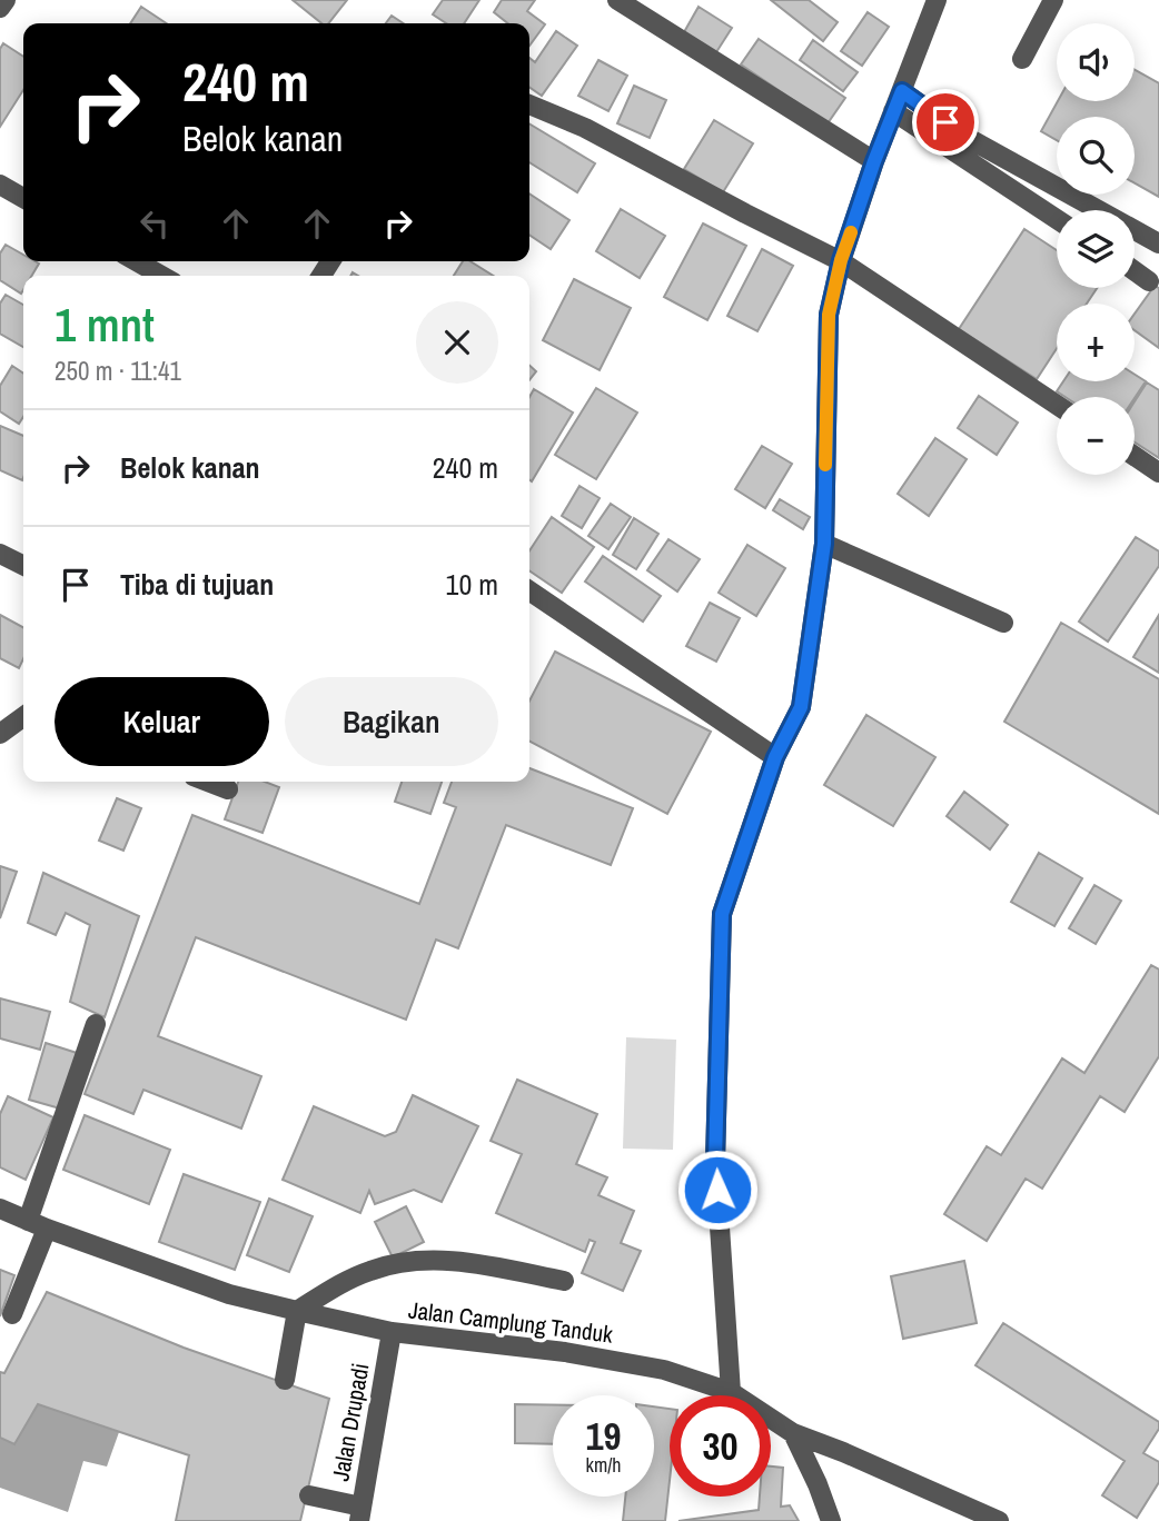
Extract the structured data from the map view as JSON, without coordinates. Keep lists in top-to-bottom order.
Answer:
{
  "streets": {
    "street": ["Jalan Camplung Tanduk", "Jalan Drupadi"]
  },
  "crossings": [
    ["Jalan Camplung Tanduk", "Jalan Drupadi"]
  ],
  "page": {
    "map_buttons": ["+", "−"],
    "turn": ["240 m", "Belok kanan"],
    "heading": ["1 mnt", "250 m · 11:41"],
    "list": [
      {
        "name": "Belok kanan",
        "value": "240 m"
      },
      {
        "name": "Tiba di tujuan",
        "value": "10 m"
      }
    ],
    "buttons": ["Keluar", "Bagikan"],
    "speed": "19 km/h",
    "limit": "30"
  }
}
